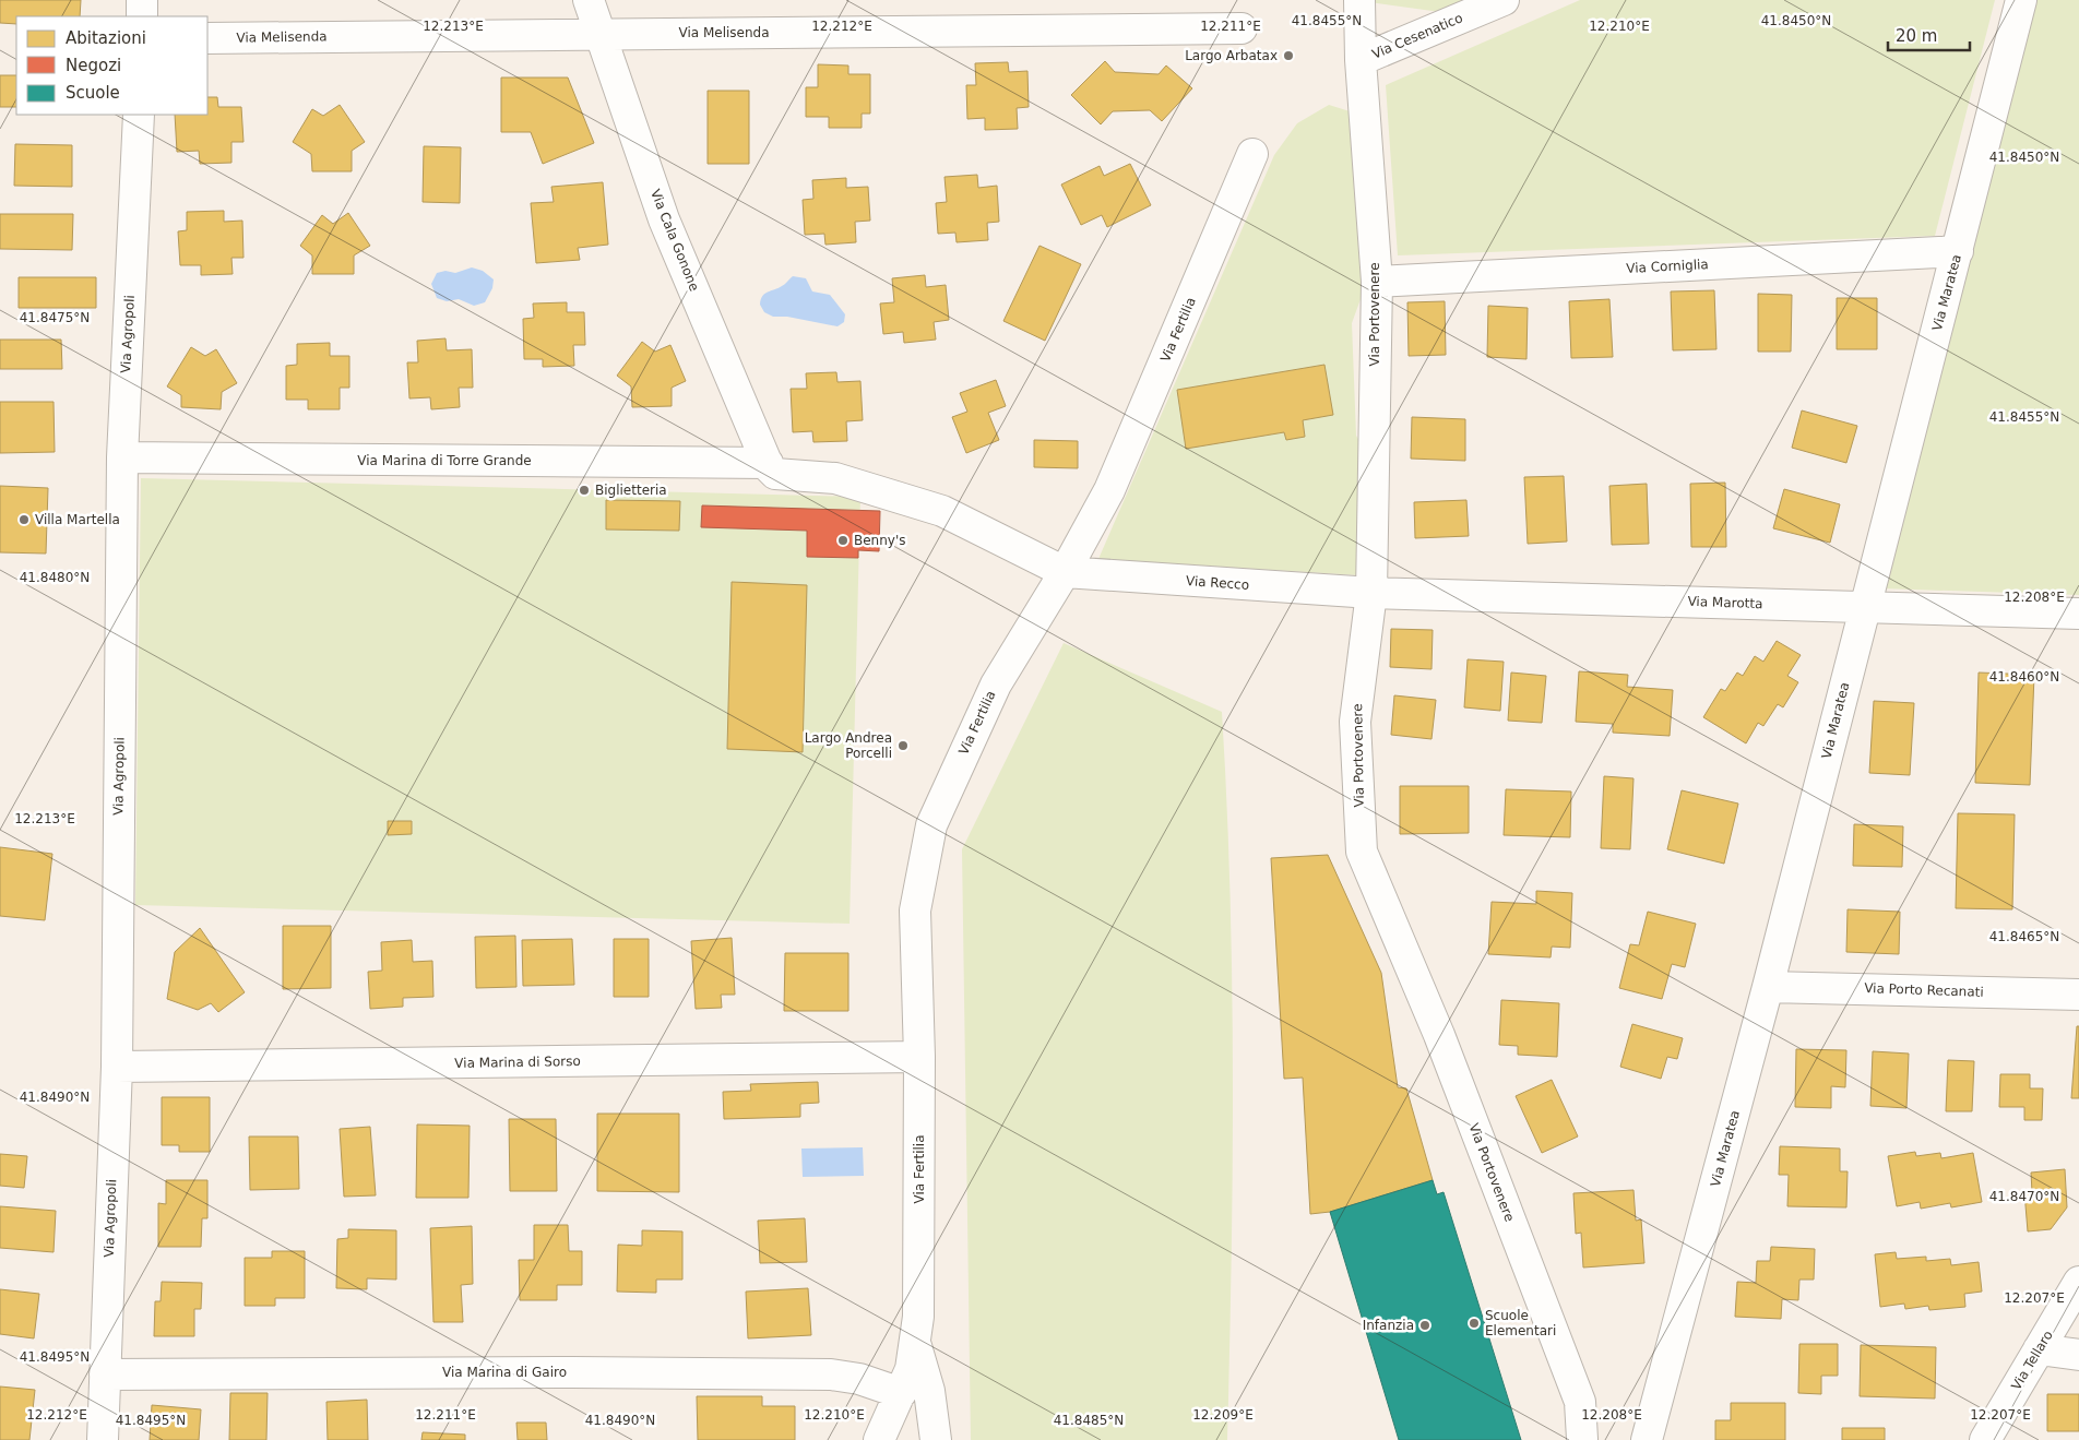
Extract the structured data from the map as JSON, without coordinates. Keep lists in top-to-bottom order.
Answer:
{
  "streets": {
    "street": [
      "Via Melisenda",
      "Via Cesenatico",
      "Via Cala Gonone",
      "Via Corniglia",
      "Via Maratea",
      "Via Portovenere",
      "Via Fertilia",
      "Via Agropoli",
      "Via Marina di Torre Grande",
      "Via Recco",
      "Via Marotta",
      "Via Porto Recanati",
      "Via Marina di Sorso",
      "Via Tellaro",
      "Via Marina di Gairo"
    ]
  },
  "crossings": [
    ["Via Melisenda", "Via Cala Gonone"],
    ["Via Cesenatico", "Via Portovenere"],
    ["Via Cala Gonone", "Via Marina di Torre Grande"],
    ["Via Corniglia", "Via Maratea"],
    ["Via Corniglia", "Via Portovenere"],
    ["Via Maratea", "Via Marotta"],
    ["Via Maratea", "Via Porto Recanati"],
    ["Via Portovenere", "Via Recco"],
    ["Via Portovenere", "Via Marotta"],
    ["Via Fertilia", "Via Marina di Torre Grande"],
    ["Via Fertilia", "Via Recco"],
    ["Via Fertilia", "Via Marina di Sorso"],
    ["Via Agropoli", "Via Marina di Torre Grande"],
    ["Via Agropoli", "Via Marina di Sorso"],
    ["Via Agropoli", "Via Marina di Gairo"],
    ["Via Marina di Torre Grande", "Via Recco"],
    ["Via Recco", "Via Marotta"]
  ],
  "places": [
    "Largo Arbatax",
    "Biglietteria",
    "Villa Martella",
    "Benny's",
    "Largo Andrea Porcelli",
    "Scuole Elementari",
    "Infanzia"
  ],
  "legend": ["Abitazioni", "Negozi", "Scuole"],
  "scale_bar": "20 m",
  "coordinates": [
    "41.8455°N",
    "41.8450°N",
    "12.213°E",
    "12.212°E",
    "12.211°E",
    "12.210°E",
    "41.8475°N",
    "41.8480°N",
    "12.208°E",
    "41.8460°N",
    "41.8465°N",
    "41.8490°N",
    "41.8470°N",
    "12.207°E",
    "41.8495°N",
    "12.209°E",
    "41.8485°N"
  ]
}
